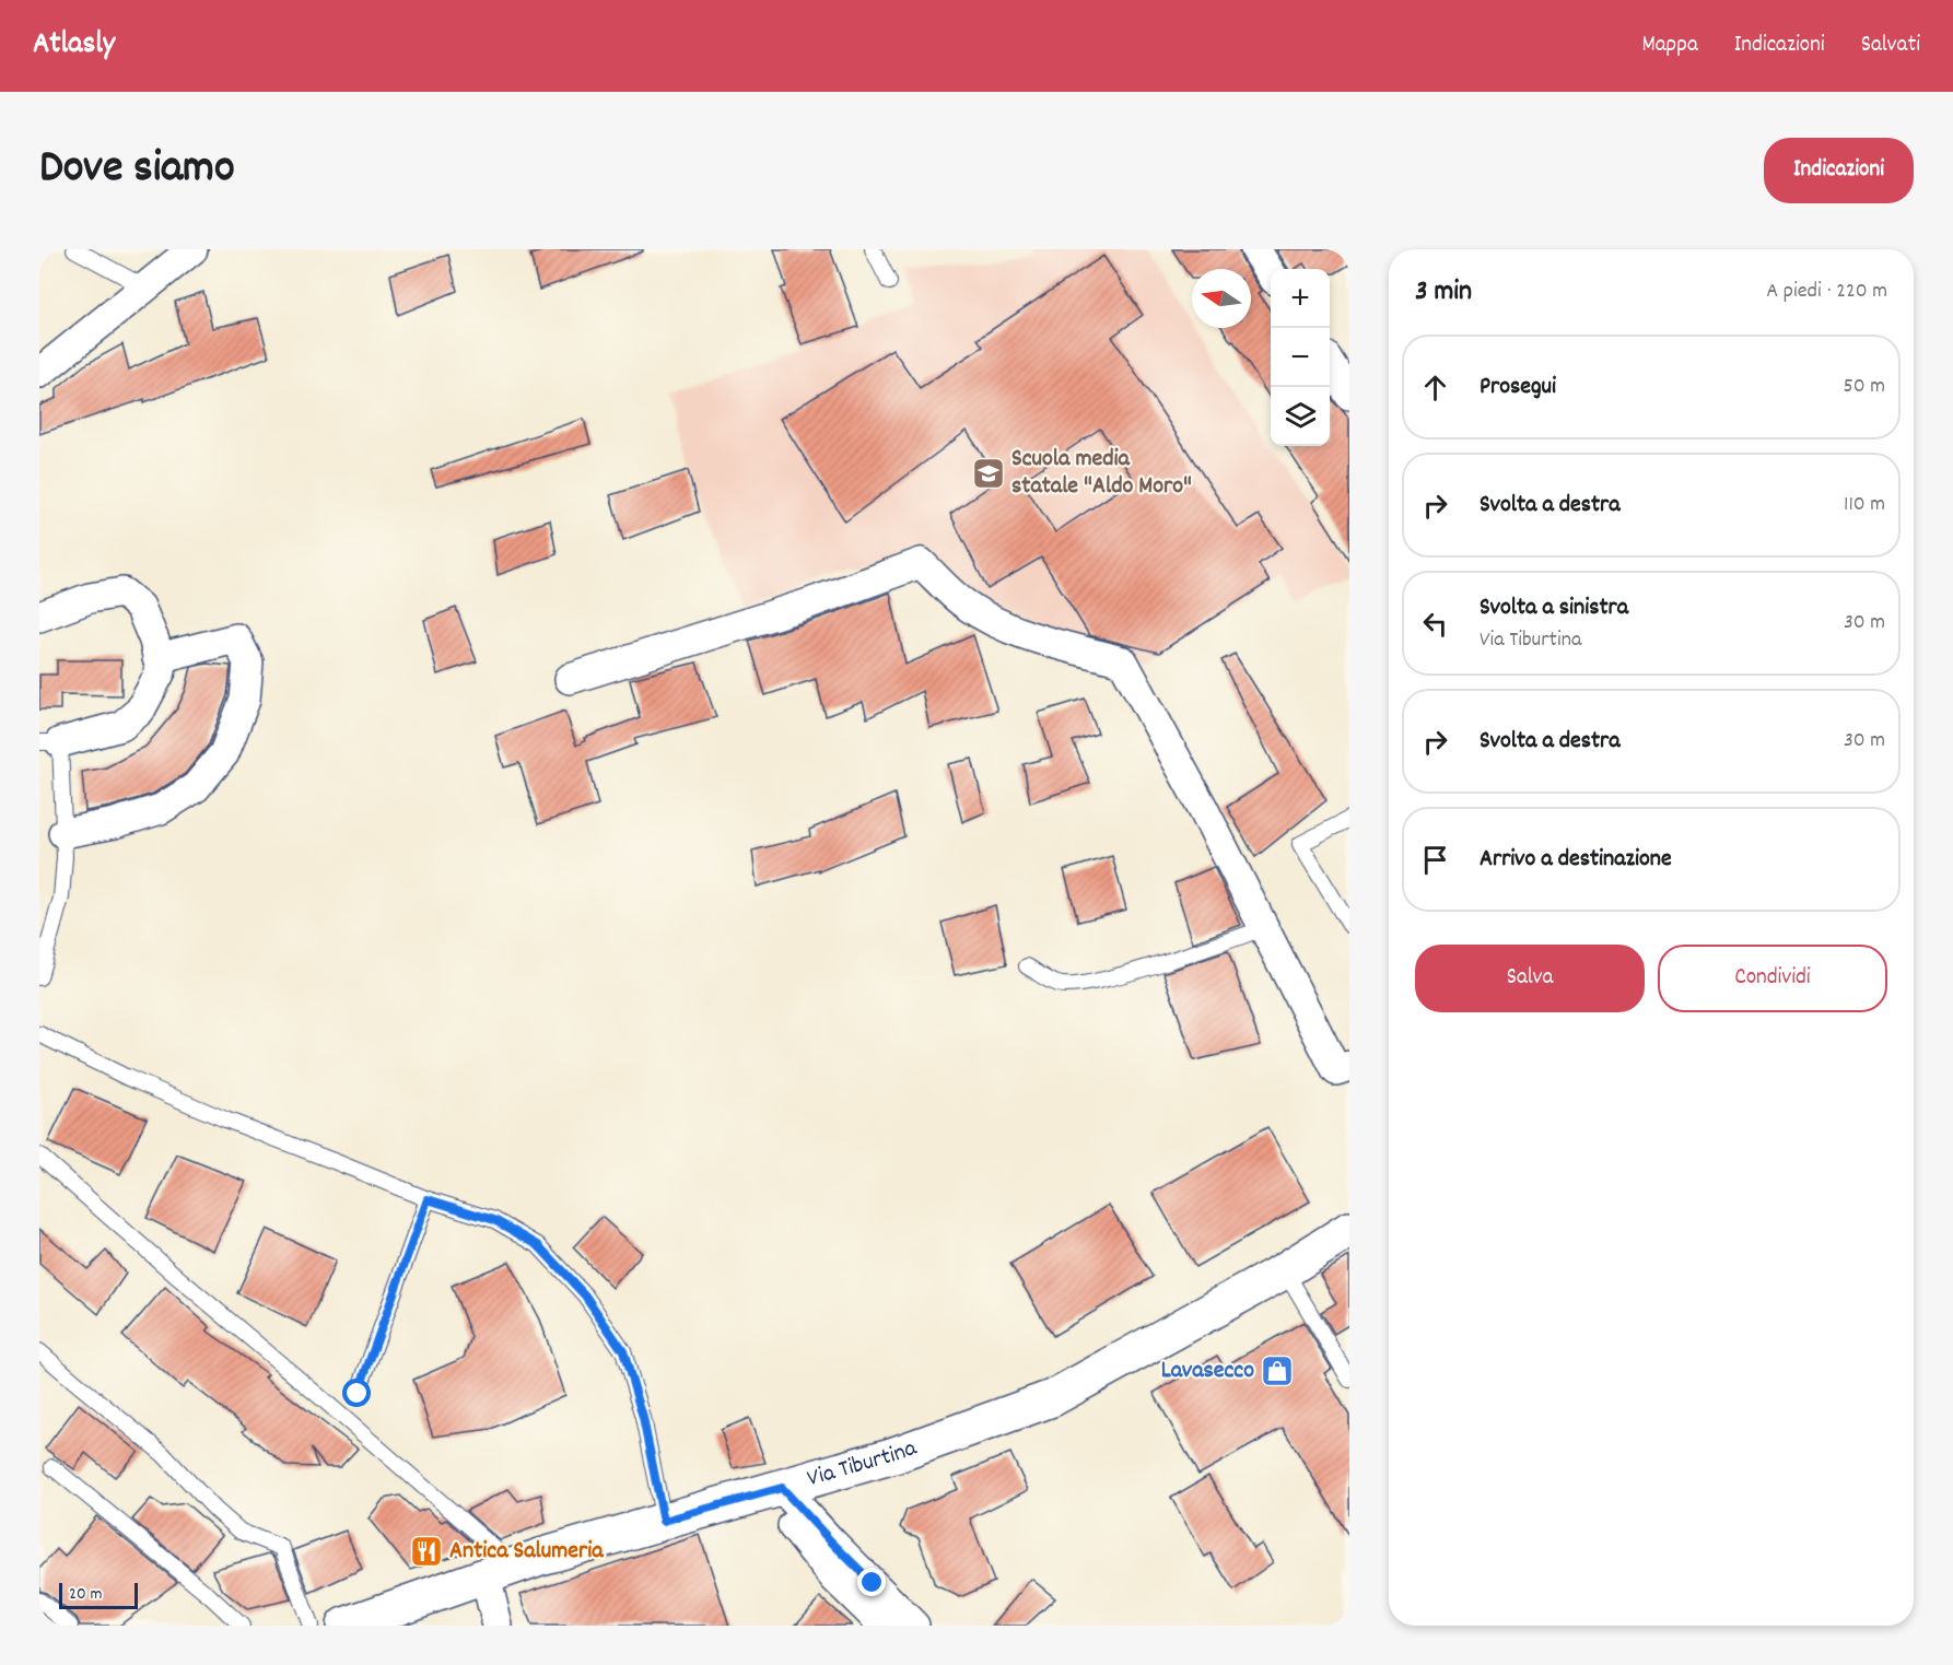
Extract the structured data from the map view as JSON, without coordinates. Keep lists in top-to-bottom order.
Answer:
{
  "streets": {
    "street": ["Via Tiburtina"]
  },
  "places": {
    "school or university": ["Scuola media statale \"Aldo Moro\""],
    "shop": ["Lavasecco"],
    "restaurant": ["Antica Salumeria"]
  },
  "scale_bar": "20 m",
  "north": "left",
  "page": {
    "header": "Atlasly",
    "nav": ["Mappa", "Indicazioni", "Salvati"],
    "title": "Dove siamo",
    "buttons": [
      "Indicazioni",
      ["Salva", "Condividi"]
    ],
    "heading": ["3 min", "A piedi · 220 m"],
    "map_buttons": ["+", "−"],
    "list": [
      ["Prosegui", "50 m"],
      ["Svolta a destra", "110 m"],
      ["Svolta a sinistra", "Via Tiburtina", "30 m"],
      ["Svolta a destra", "30 m"],
      "Arrivo a destinazione"
    ],
    "scale": "20 m"
  }
}
